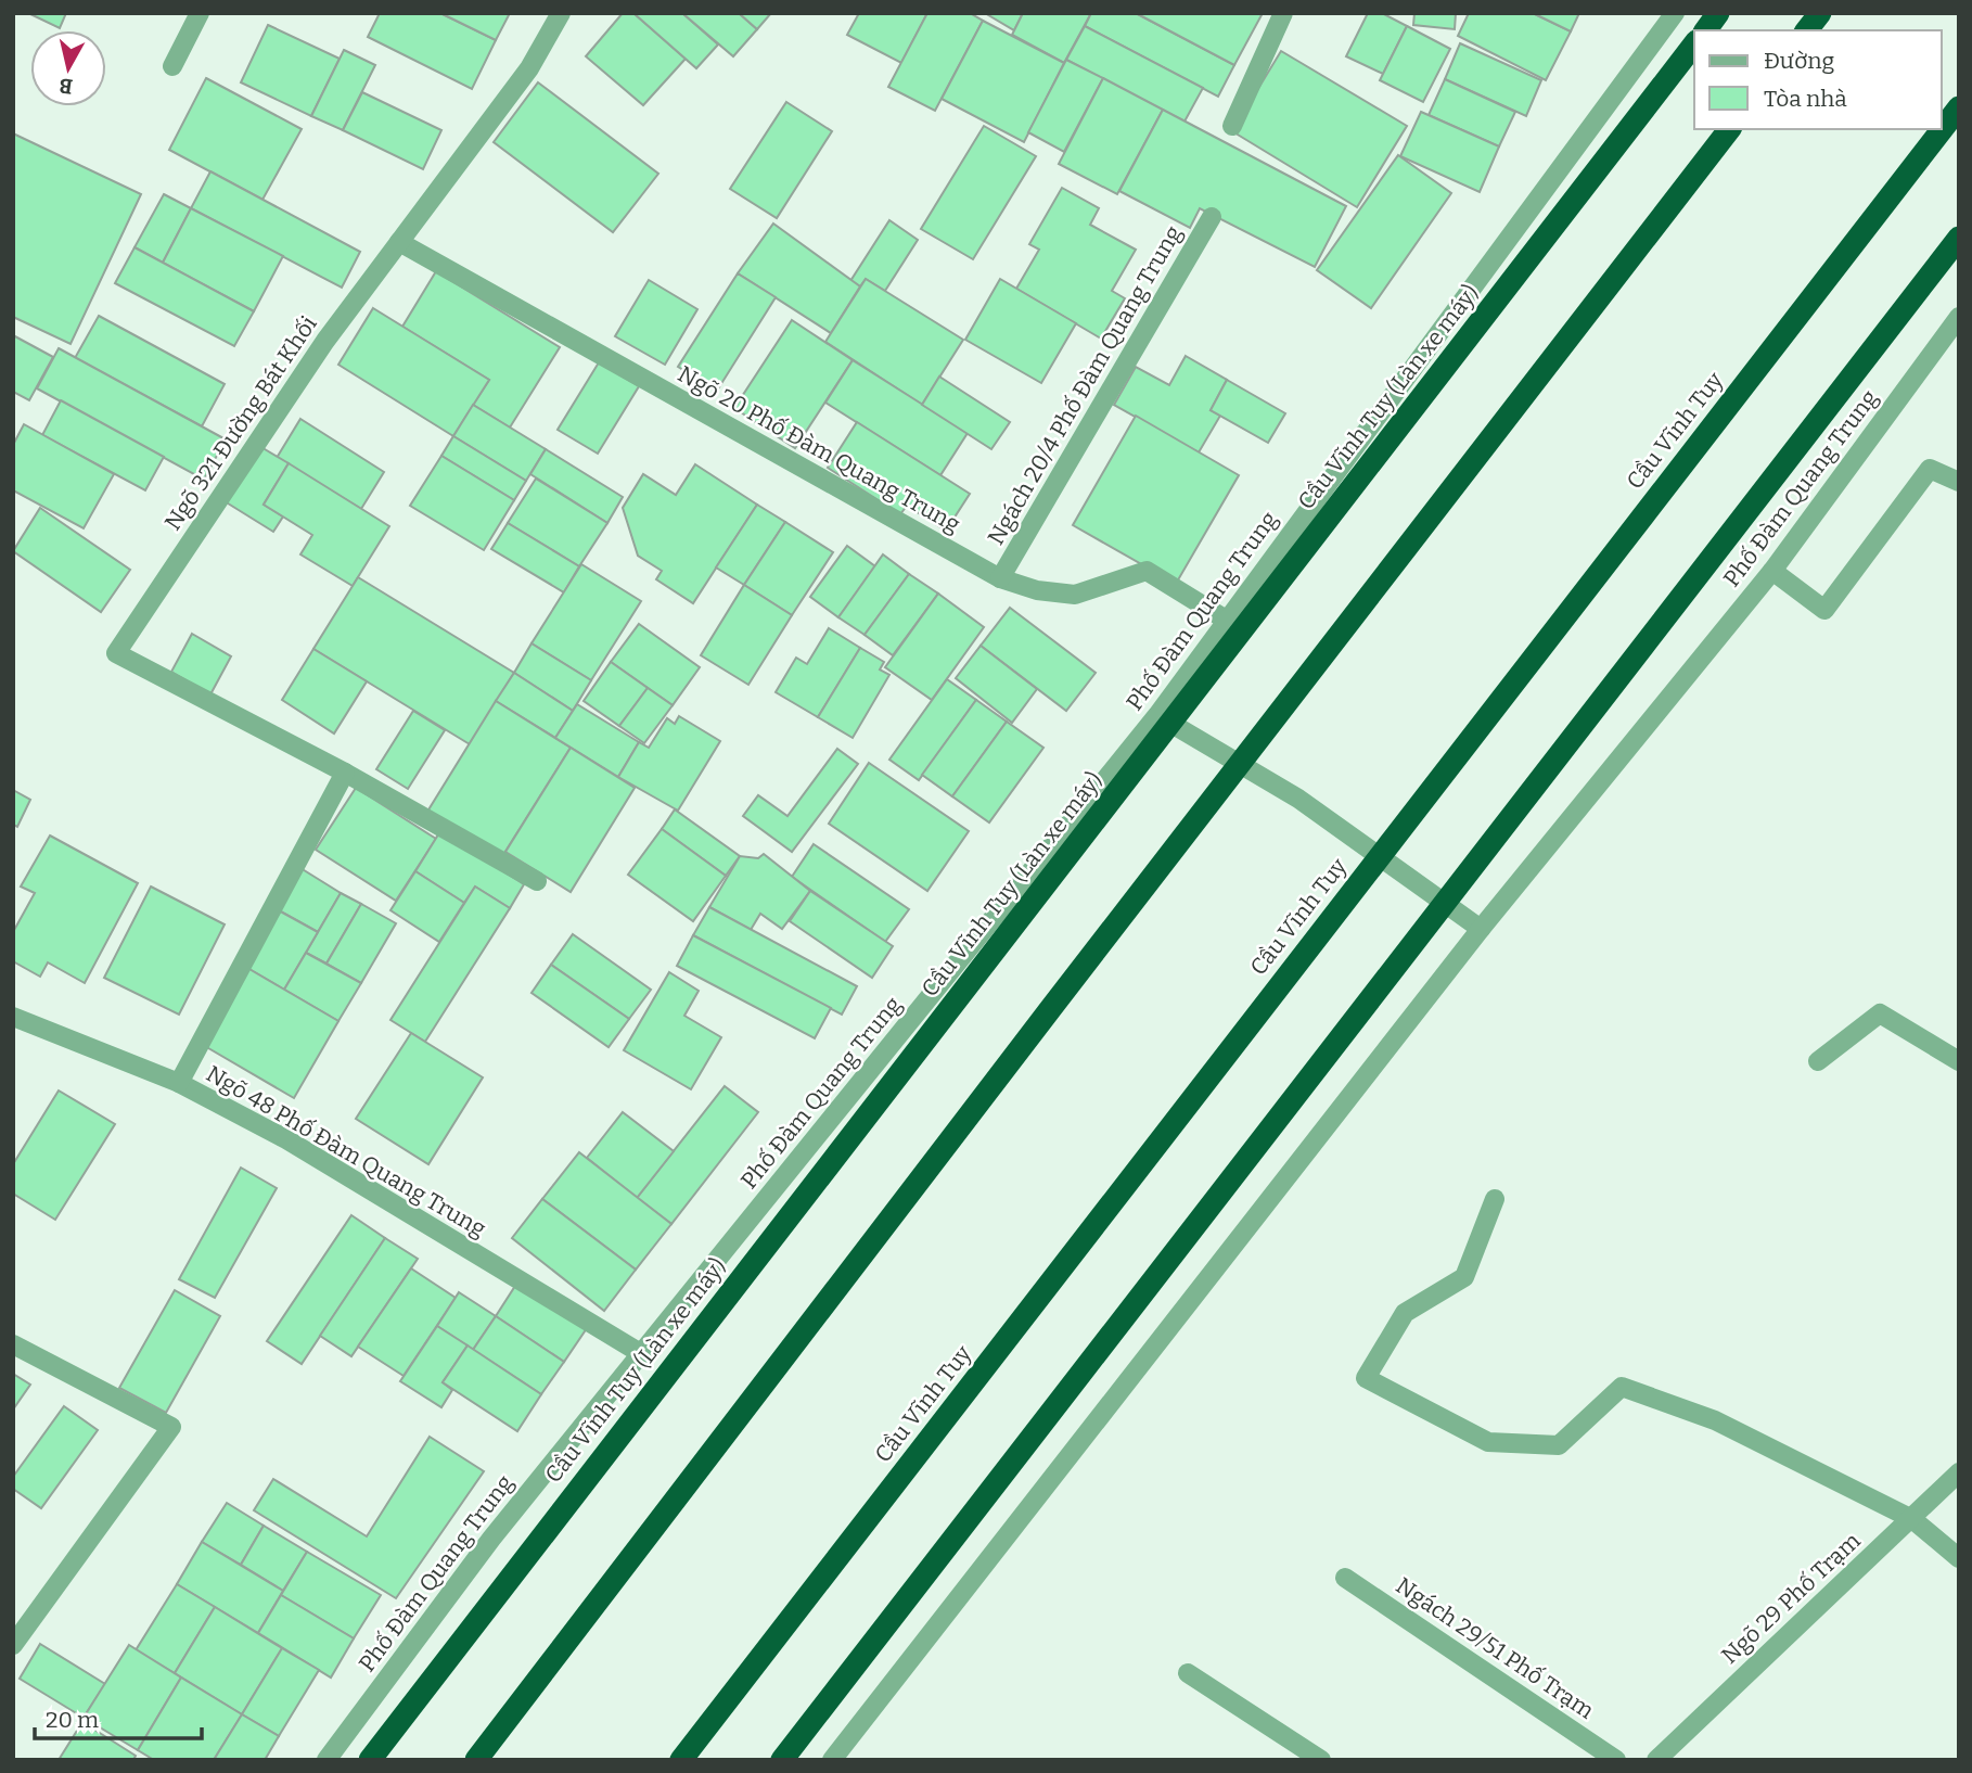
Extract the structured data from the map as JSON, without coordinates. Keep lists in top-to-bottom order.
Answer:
{
  "streets": {
    "highway": ["Cầu Vĩnh Tuy (Làn xe máy)", "Cầu Vĩnh Tuy"],
    "street": [
      "Ngách 20/4 Phố Đàm Quang Trung",
      "Ngõ 321 Đường Bát Khối",
      "Ngõ 20 Phố Đàm Quang Trung",
      "Phố Đàm Quang Trung",
      "Ngõ 48 Phố Đàm Quang Trung",
      "Ngõ 29 Phố Trạm",
      "Ngách 29/51 Phố Trạm"
    ]
  },
  "crossings": [
    ["Ngách 20/4 Phố Đàm Quang Trung", "Ngõ 20 Phố Đàm Quang Trung"],
    ["Ngõ 321 Đường Bát Khối", "Ngõ 20 Phố Đàm Quang Trung"],
    ["Ngõ 20 Phố Đàm Quang Trung", "Phố Đàm Quang Trung"],
    ["Phố Đàm Quang Trung", "Ngõ 48 Phố Đàm Quang Trung"]
  ],
  "legend": ["Đường", "Tòa nhà"],
  "scale_bar": "20 m",
  "north": "bottom"
}
